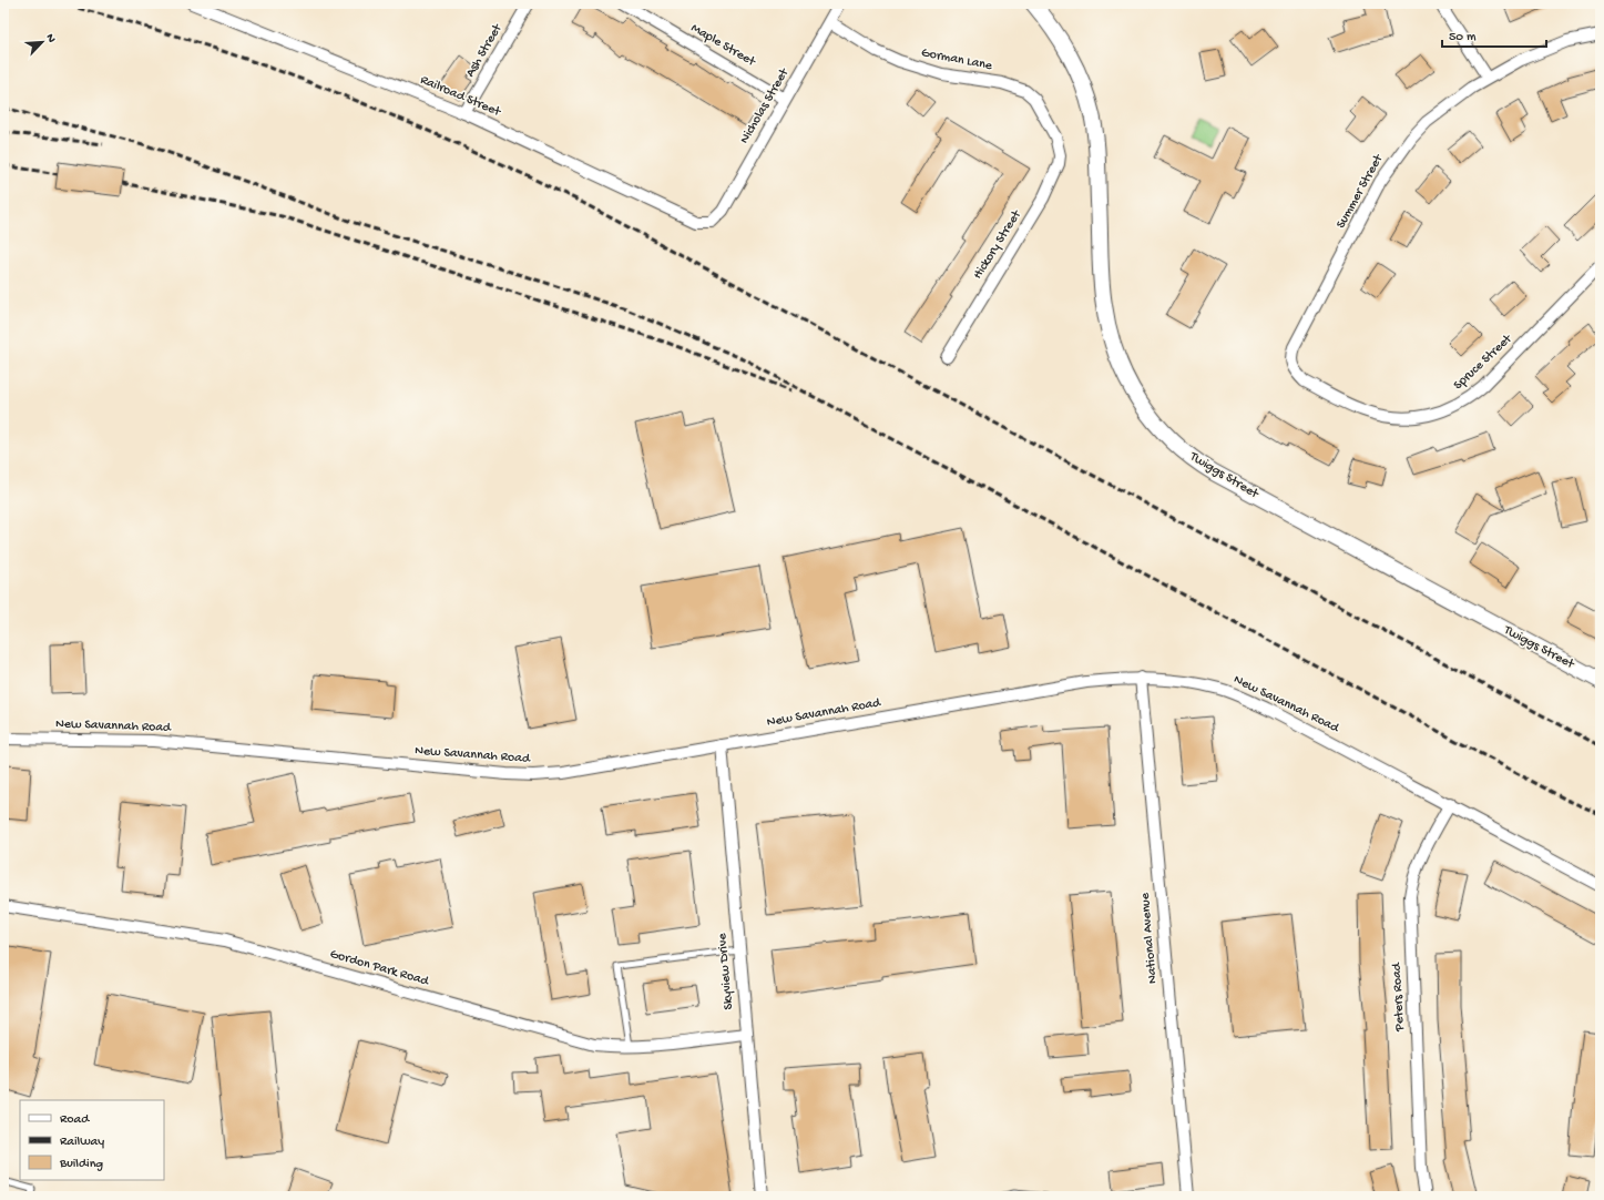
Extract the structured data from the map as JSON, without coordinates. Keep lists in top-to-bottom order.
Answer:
{
  "streets": {
    "main road": ["Twiggs Street"],
    "street": [
      "Maple Street",
      "Ash Street",
      "Gorman Lane",
      "Railroad Street",
      "Nicholas Street",
      "Summer Street",
      "Hickory Street",
      "Spruce Street",
      "New Savannah Road",
      "National Avenue",
      "Gordon Park Road",
      "Skyview Drive",
      "Peters Road"
    ]
  },
  "crossings": [
    ["Maple Street", "Nicholas Street"],
    ["Ash Street", "Railroad Street"],
    ["Gorman Lane", "Nicholas Street"],
    ["Gorman Lane", "Hickory Street"],
    ["Railroad Street", "Nicholas Street"],
    ["Summer Street", "Spruce Street"],
    ["New Savannah Road", "National Avenue"],
    ["New Savannah Road", "Skyview Drive"],
    ["New Savannah Road", "Peters Road"],
    ["Gordon Park Road", "Skyview Drive"]
  ],
  "legend": ["Road", "Railway", "Building"],
  "scale_bar": "50 m",
  "north": "top right"
}
